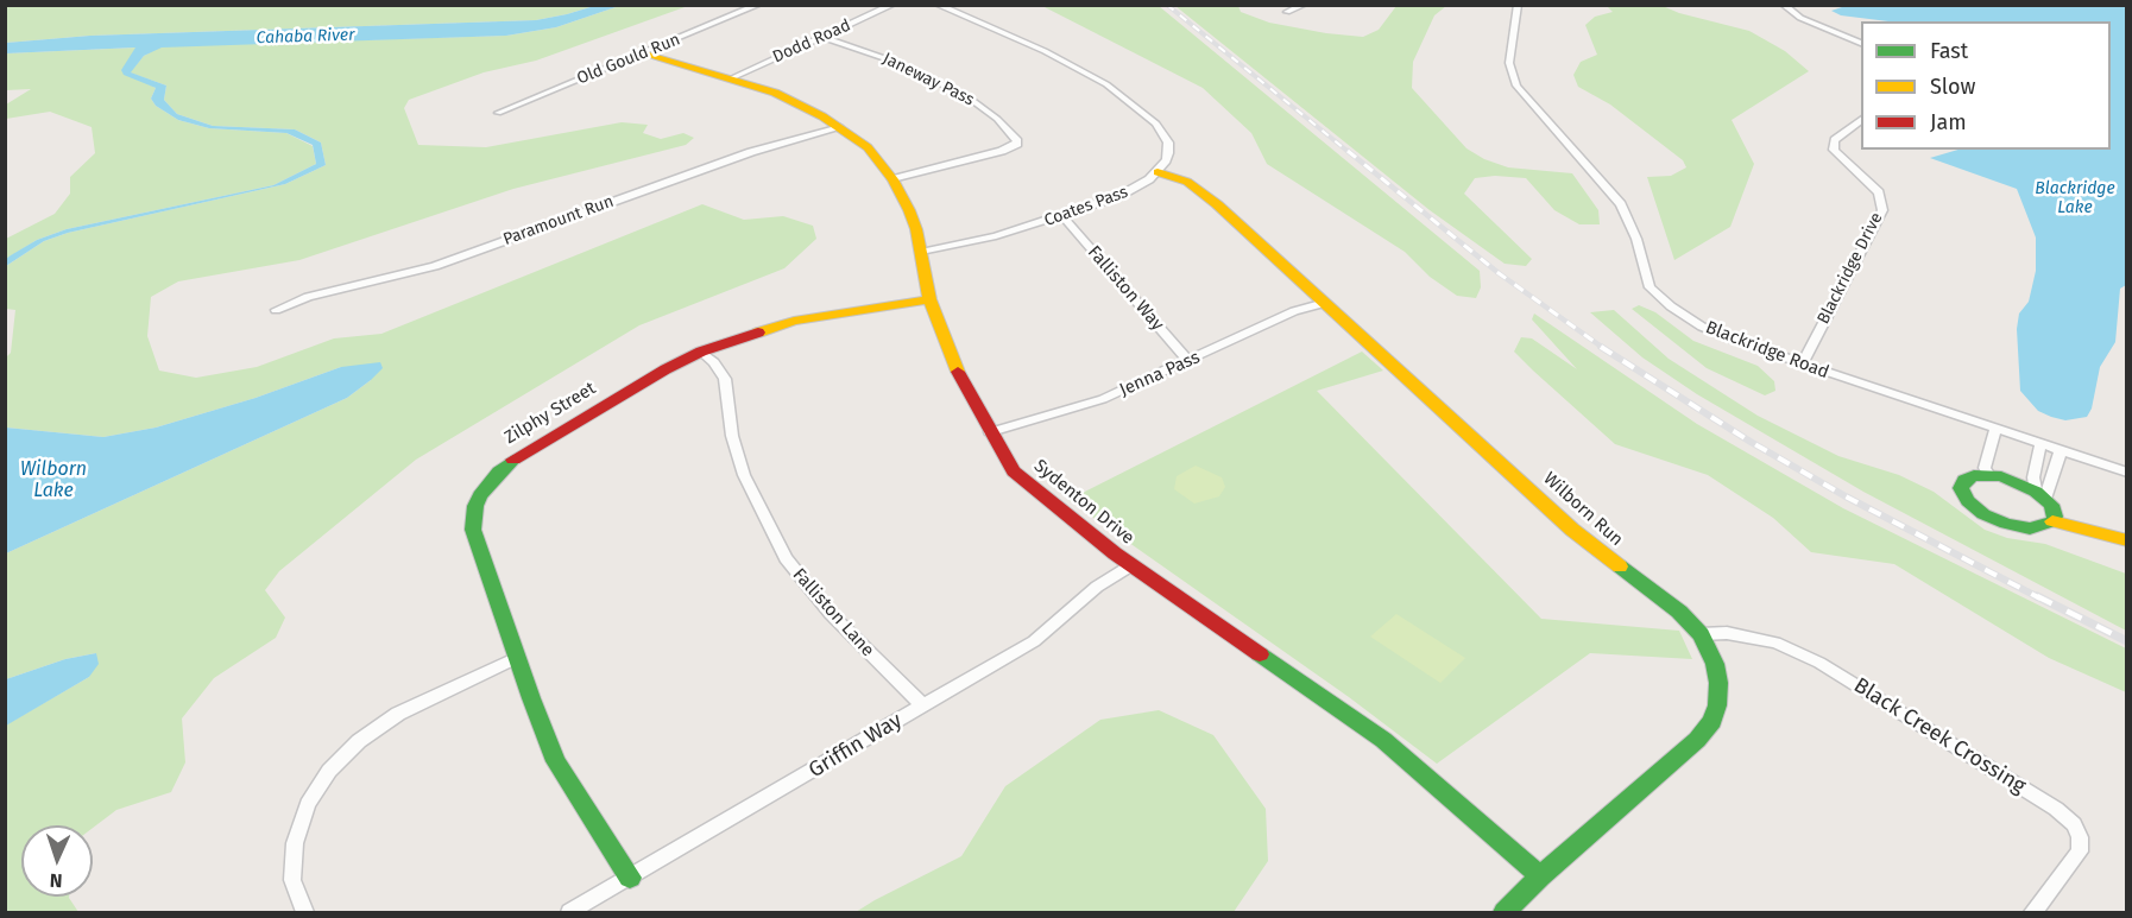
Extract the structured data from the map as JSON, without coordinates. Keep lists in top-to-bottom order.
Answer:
{
  "streets": {
    "street": [
      "Dodd Road",
      "Old Gould Run",
      "Janeway Pass",
      "Coates Pass",
      "Paramount Run",
      "Blackridge Drive",
      "Falliston Way",
      "Blackridge Road",
      "Jenna Pass",
      "Zilphy Street",
      "Sydenton Drive",
      "Wilborn Run",
      "Falliston Lane",
      "Black Creek Crossing",
      "Griffin Way"
    ]
  },
  "crossings": [
    ["Dodd Road", "Janeway Pass"],
    ["Dodd Road", "Sydenton Drive"],
    ["Old Gould Run", "Sydenton Drive"],
    ["Janeway Pass", "Sydenton Drive"],
    ["Coates Pass", "Falliston Way"],
    ["Coates Pass", "Sydenton Drive"],
    ["Coates Pass", "Wilborn Run"],
    ["Paramount Run", "Sydenton Drive"],
    ["Blackridge Drive", "Blackridge Road"],
    ["Falliston Way", "Jenna Pass"],
    ["Jenna Pass", "Sydenton Drive"],
    ["Jenna Pass", "Wilborn Run"],
    ["Zilphy Street", "Sydenton Drive"],
    ["Zilphy Street", "Falliston Lane"],
    ["Zilphy Street", "Griffin Way"],
    ["Sydenton Drive", "Wilborn Run"],
    ["Sydenton Drive", "Griffin Way"],
    ["Wilborn Run", "Black Creek Crossing"],
    ["Falliston Lane", "Griffin Way"]
  ],
  "water": ["Cahaba River", "Blackridge Lake", "Wilborn Lake"],
  "legend": ["Fast", "Slow", "Jam"],
  "north": "bottom"
}
